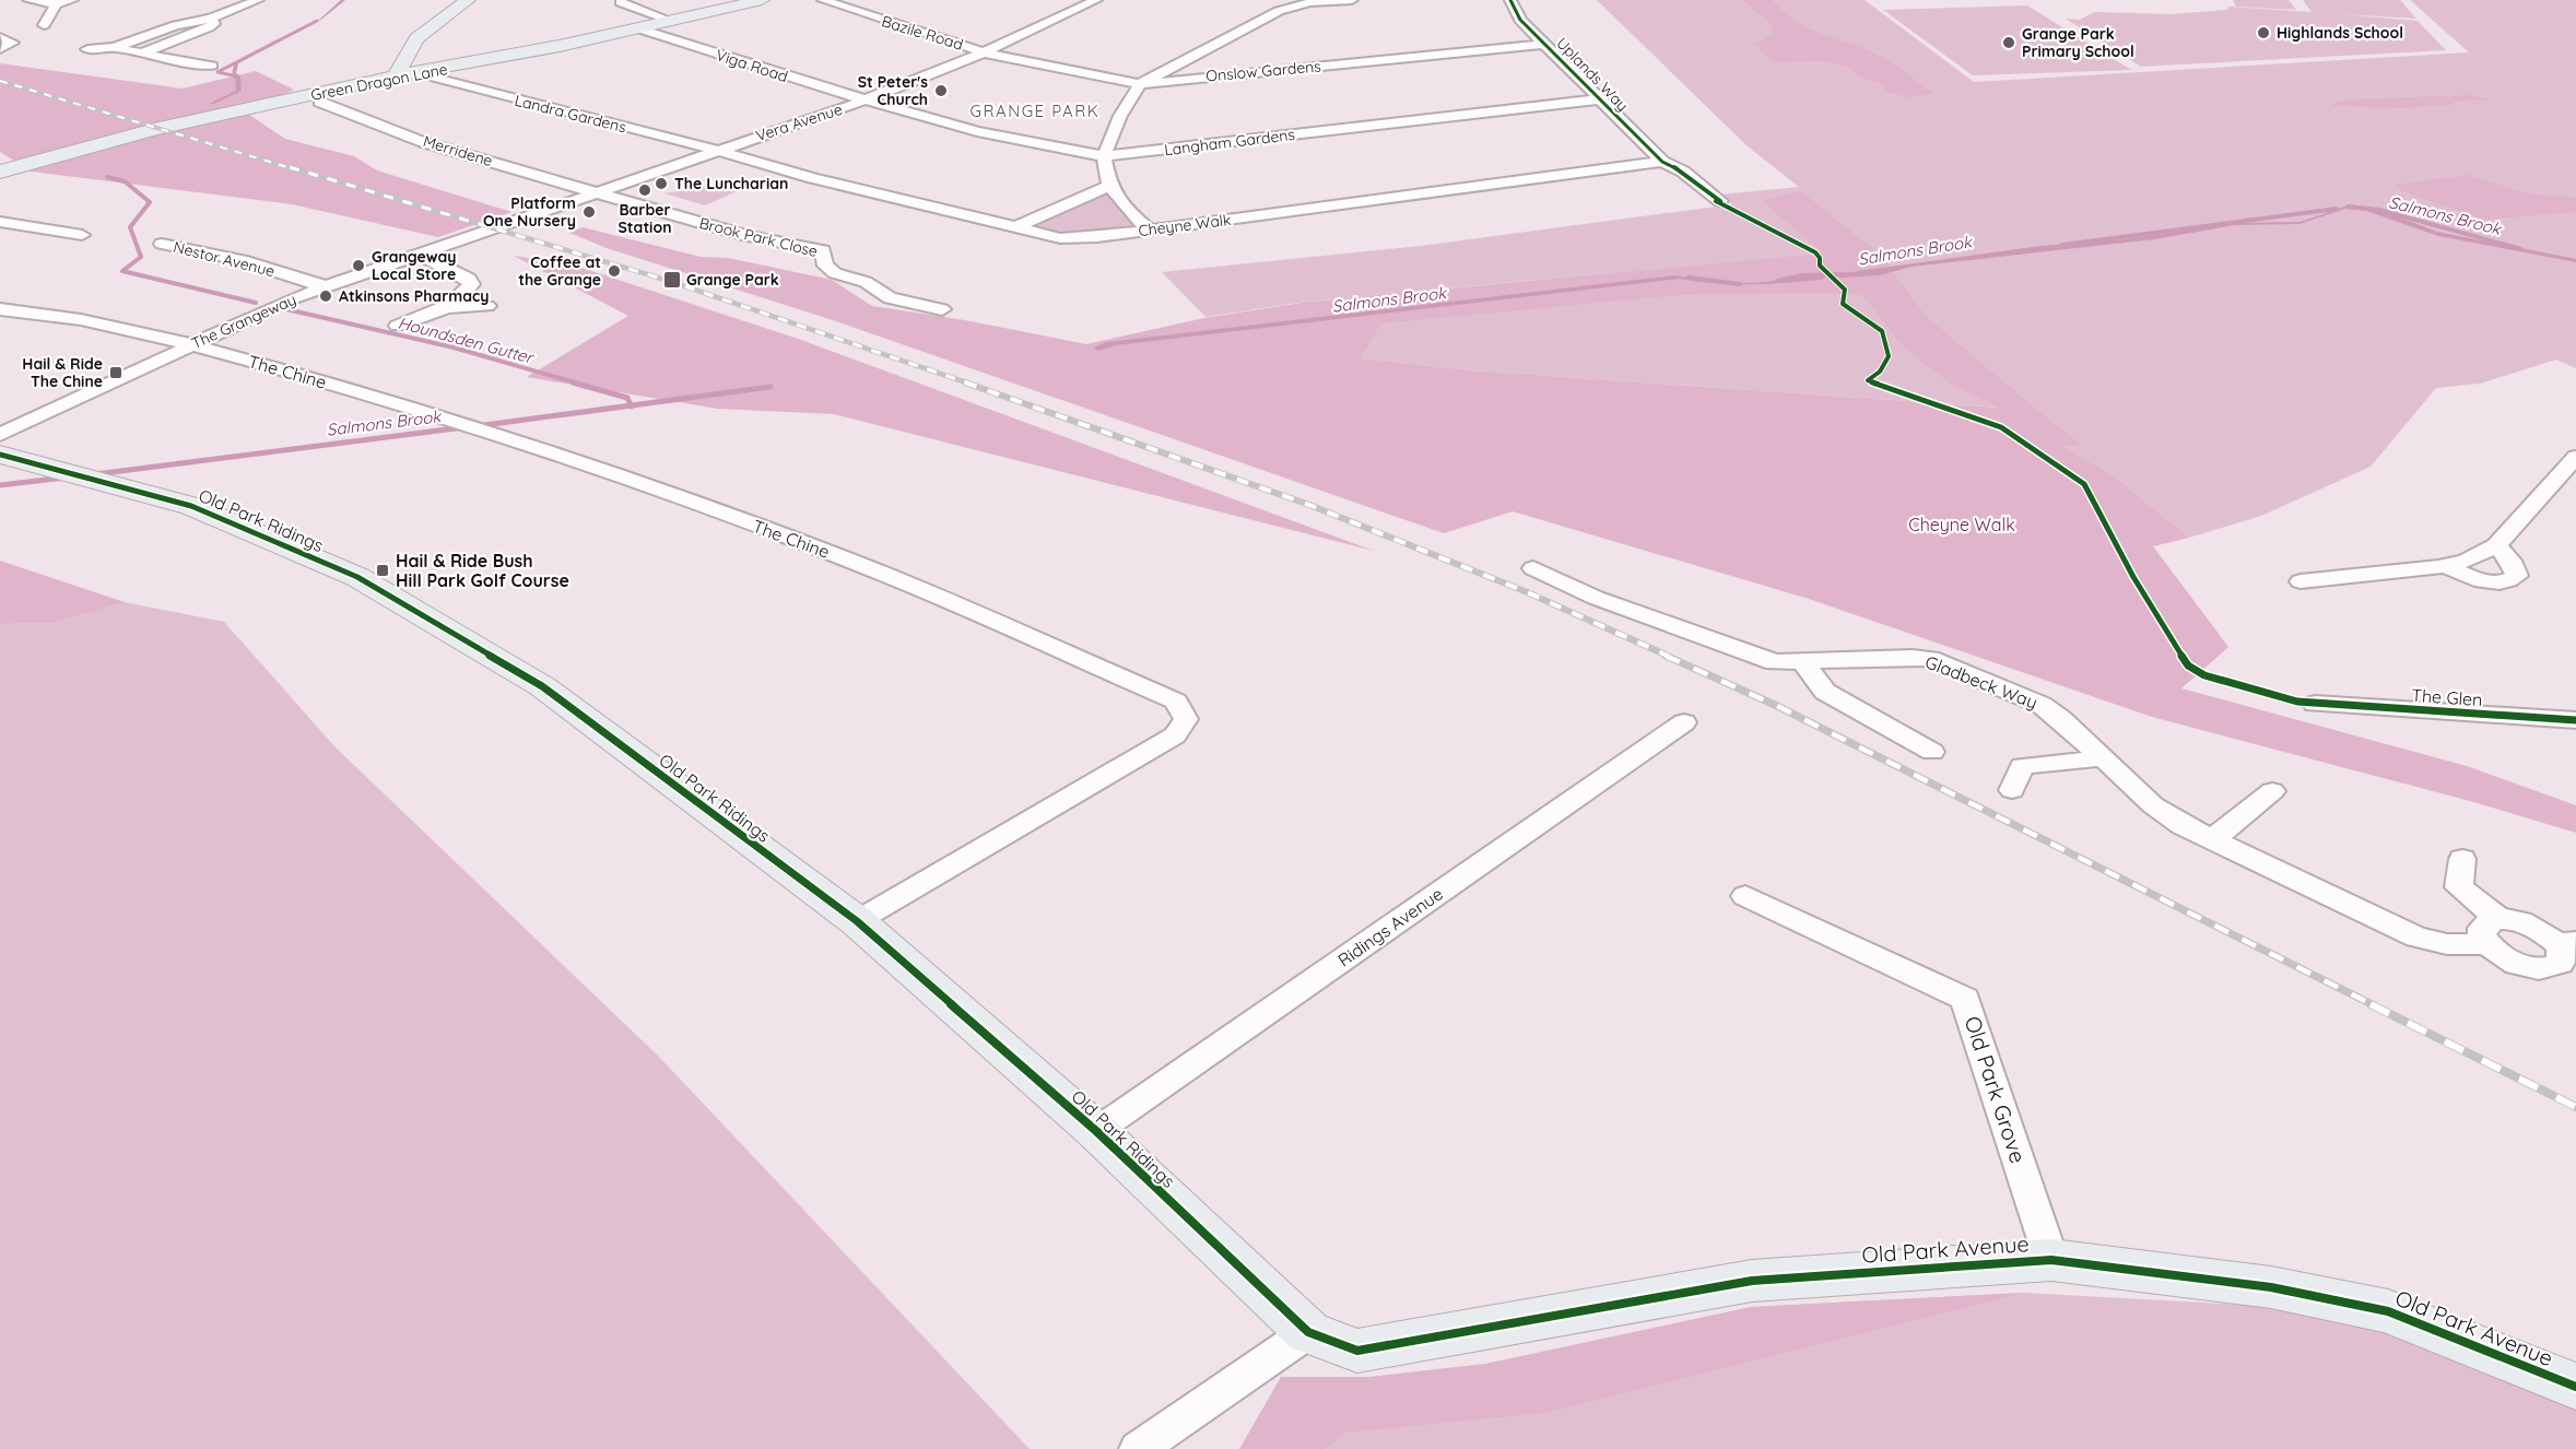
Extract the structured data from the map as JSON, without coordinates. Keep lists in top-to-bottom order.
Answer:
{
  "streets": {
    "street": [
      "Bazile Road",
      "Viga Road",
      "Onslow Gardens",
      "Uplands Way",
      "Green Dragon Lane",
      "Landra Gardens",
      "Vera Avenue",
      "Langham Gardens",
      "Merridene",
      "Cheyne Walk",
      "Brook Park Close",
      "Nestor Avenue",
      "The Grangeway",
      "The Chine",
      "Old Park Ridings",
      "Gladbeck Way",
      "The Glen",
      "Ridings Avenue",
      "Old Park Grove",
      "Old Park Avenue"
    ]
  },
  "crossings": [
    ["Bazile Road", "Onslow Gardens"],
    ["Bazile Road", "Vera Avenue"],
    ["Viga Road", "Green Dragon Lane"],
    ["Viga Road", "Vera Avenue"],
    ["Viga Road", "Langham Gardens"],
    ["Onslow Gardens", "Uplands Way"],
    ["Onslow Gardens", "Vera Avenue"],
    ["Uplands Way", "Langham Gardens"],
    ["Uplands Way", "Cheyne Walk"],
    ["Green Dragon Lane", "Landra Gardens"],
    ["Landra Gardens", "Vera Avenue"],
    ["Landra Gardens", "Cheyne Walk"],
    ["Vera Avenue", "Langham Gardens"],
    ["Vera Avenue", "Merridene"],
    ["Vera Avenue", "Cheyne Walk"],
    ["Vera Avenue", "Brook Park Close"],
    ["Vera Avenue", "The Grangeway"],
    ["Merridene", "Brook Park Close"],
    ["Nestor Avenue", "The Grangeway"],
    ["The Grangeway", "The Chine"],
    ["The Chine", "Old Park Ridings"],
    ["Old Park Ridings", "Ridings Avenue"],
    ["Old Park Ridings", "Old Park Avenue"],
    ["Old Park Grove", "Old Park Avenue"]
  ],
  "districts": ["GRANGE PARK"],
  "water": ["Salmons Brook", "Houndsden Gutter"],
  "parks": ["Cheyne Walk"],
  "places": {
    "other": [
      "Highlands School",
      "Grange Park Primary School",
      "St Peter's Church",
      "The Luncharian",
      "Barber Station",
      "Platform One Nursery",
      "Grangeway Local Store",
      "Coffee at the Grange",
      "Atkinsons Pharmacy"
    ],
    "transit": ["Grange Park", "Hail & Ride The Chine", "Hail & Ride Bush Hill Park Golf Course"]
  }
}
